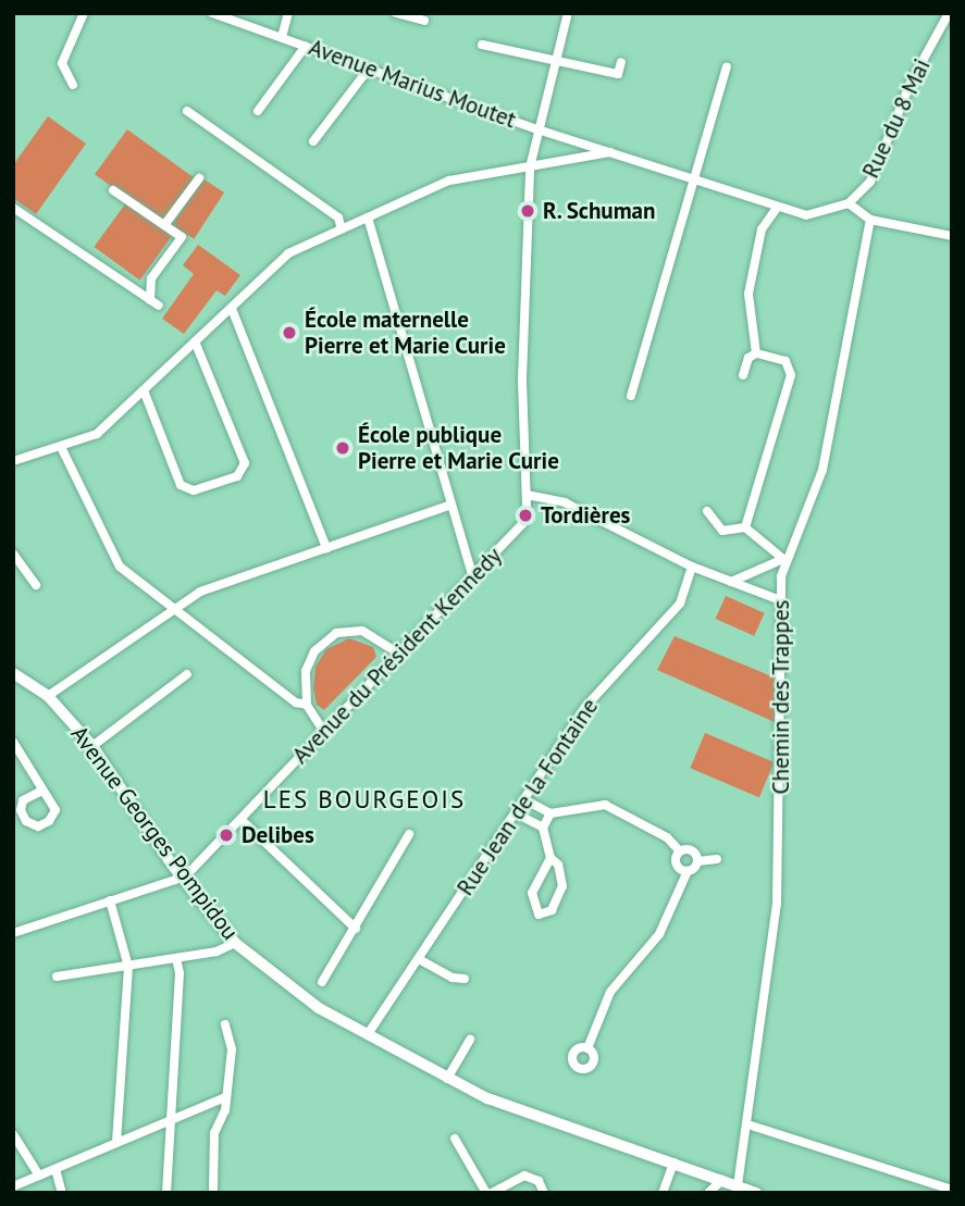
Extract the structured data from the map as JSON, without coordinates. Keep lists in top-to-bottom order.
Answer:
{
  "streets": {
    "main road": ["Avenue Georges Pompidou"],
    "street": [
      "Avenue Marius Moutet",
      "Rue du 8 Mai",
      "Avenue du Président Kennedy",
      "Chemin des Trappes",
      "Rue Jean de la Fontaine"
    ]
  },
  "crossings": [
    ["Avenue Marius Moutet", "Rue du 8 Mai"],
    ["Avenue du Président Kennedy", "Avenue Georges Pompidou"],
    ["Chemin des Trappes", "Avenue Georges Pompidou"],
    ["Rue Jean de la Fontaine", "Avenue Georges Pompidou"]
  ],
  "districts": ["LES BOURGEOIS"],
  "places": [
    "R. Schuman",
    "École maternelle Pierre et Marie Curie",
    "École publique Pierre et Marie Curie",
    "Tordières",
    "Delibes"
  ]
}
